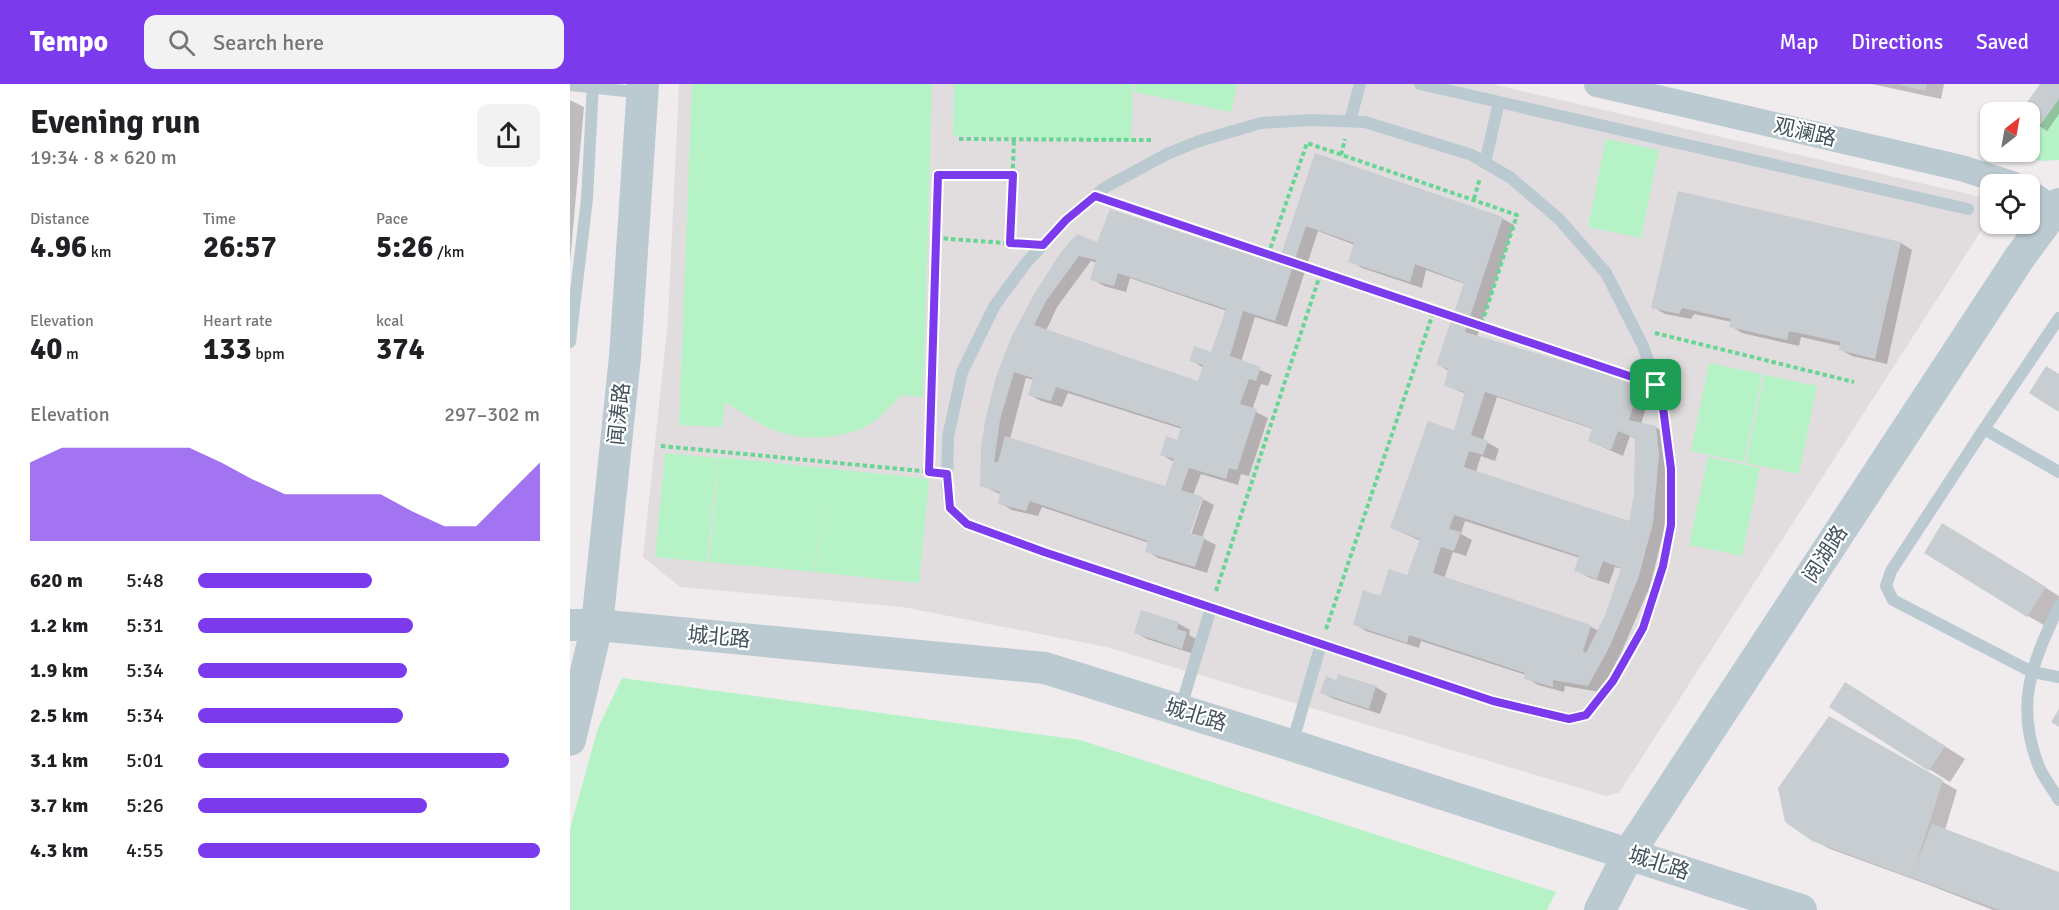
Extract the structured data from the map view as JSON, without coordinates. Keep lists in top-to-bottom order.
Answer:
{
  "streets": {
    "street": [
      "观澜路",
      "闻涛路",
      "阅湖路",
      "城北路"
    ]
  },
  "crossings": [
    ["闻涛路", "城北路"],
    ["阅湖路", "城北路"]
  ],
  "north": "top right",
  "page": {
    "header": "Tempo",
    "search": "Search here",
    "nav": ["Map", "Directions", "Saved"],
    "heading": ["Evening run", "19:34 · 8 × 620 m"],
    "stats": [
      ["Distance", "4.96 km"],
      ["Time", "26:57"],
      ["Pace", "5:26 /km"],
      ["Elevation", "40 m"],
      ["Heart rate", "133 bpm"],
      ["kcal", "374"]
    ],
    "chart": ["Elevation", "297–302 m"],
    "list": [
      {
        "name": "620 m",
        "note": "5:48"
      },
      {
        "name": "1.2 km",
        "note": "5:31"
      },
      {
        "name": "1.9 km",
        "note": "5:34"
      },
      {
        "name": "2.5 km",
        "note": "5:34"
      },
      {
        "name": "3.1 km",
        "note": "5:01"
      },
      {
        "name": "3.7 km",
        "note": "5:26"
      },
      {
        "name": "4.3 km",
        "note": "4:55"
      }
    ]
  }
}
